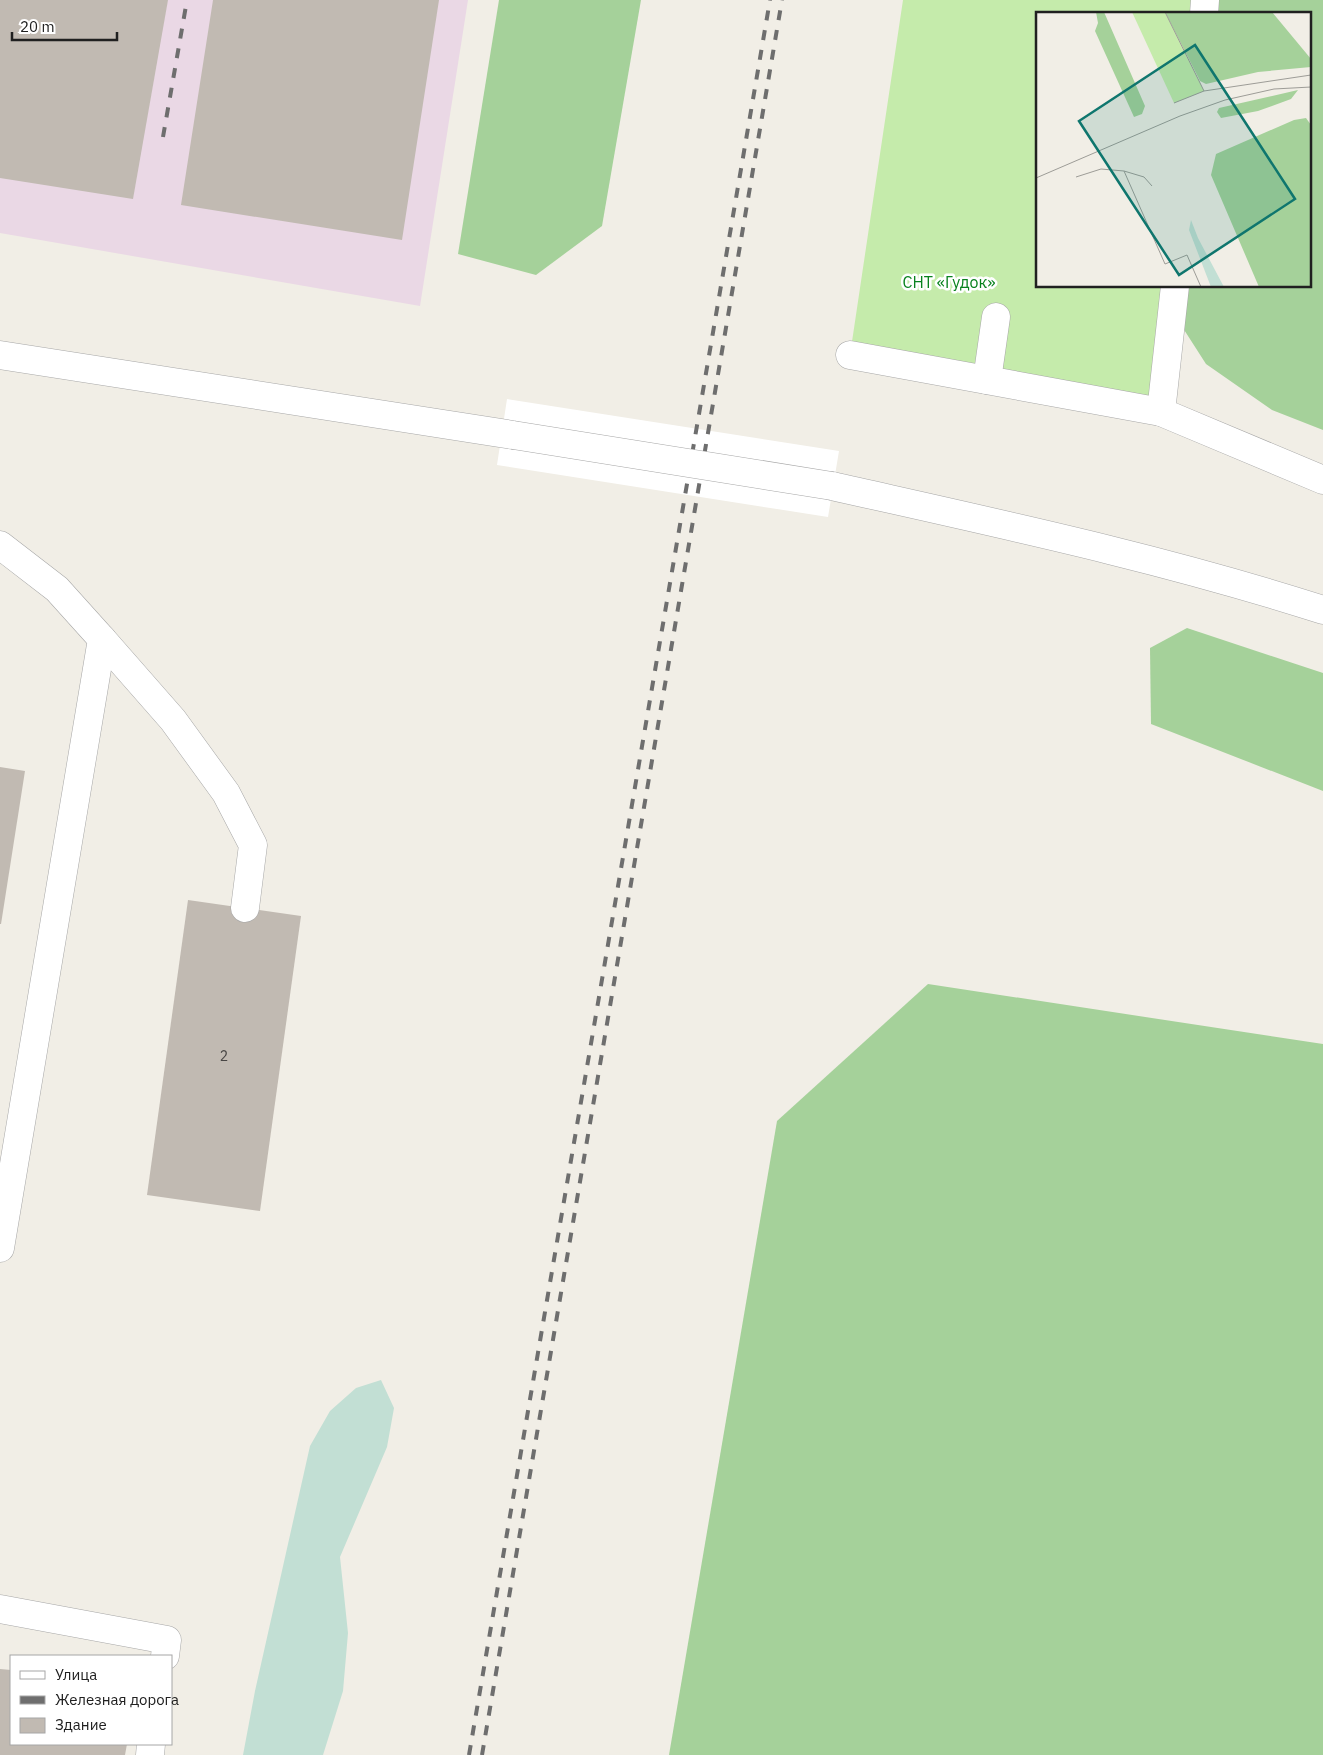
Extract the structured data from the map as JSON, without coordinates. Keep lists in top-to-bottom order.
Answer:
{
  "parks": ["СНТ «Гудок»"],
  "house_numbers": ["2"],
  "legend": ["Улица", "Железная дорога", "Здание"],
  "scale_bar": "20 m"
}
